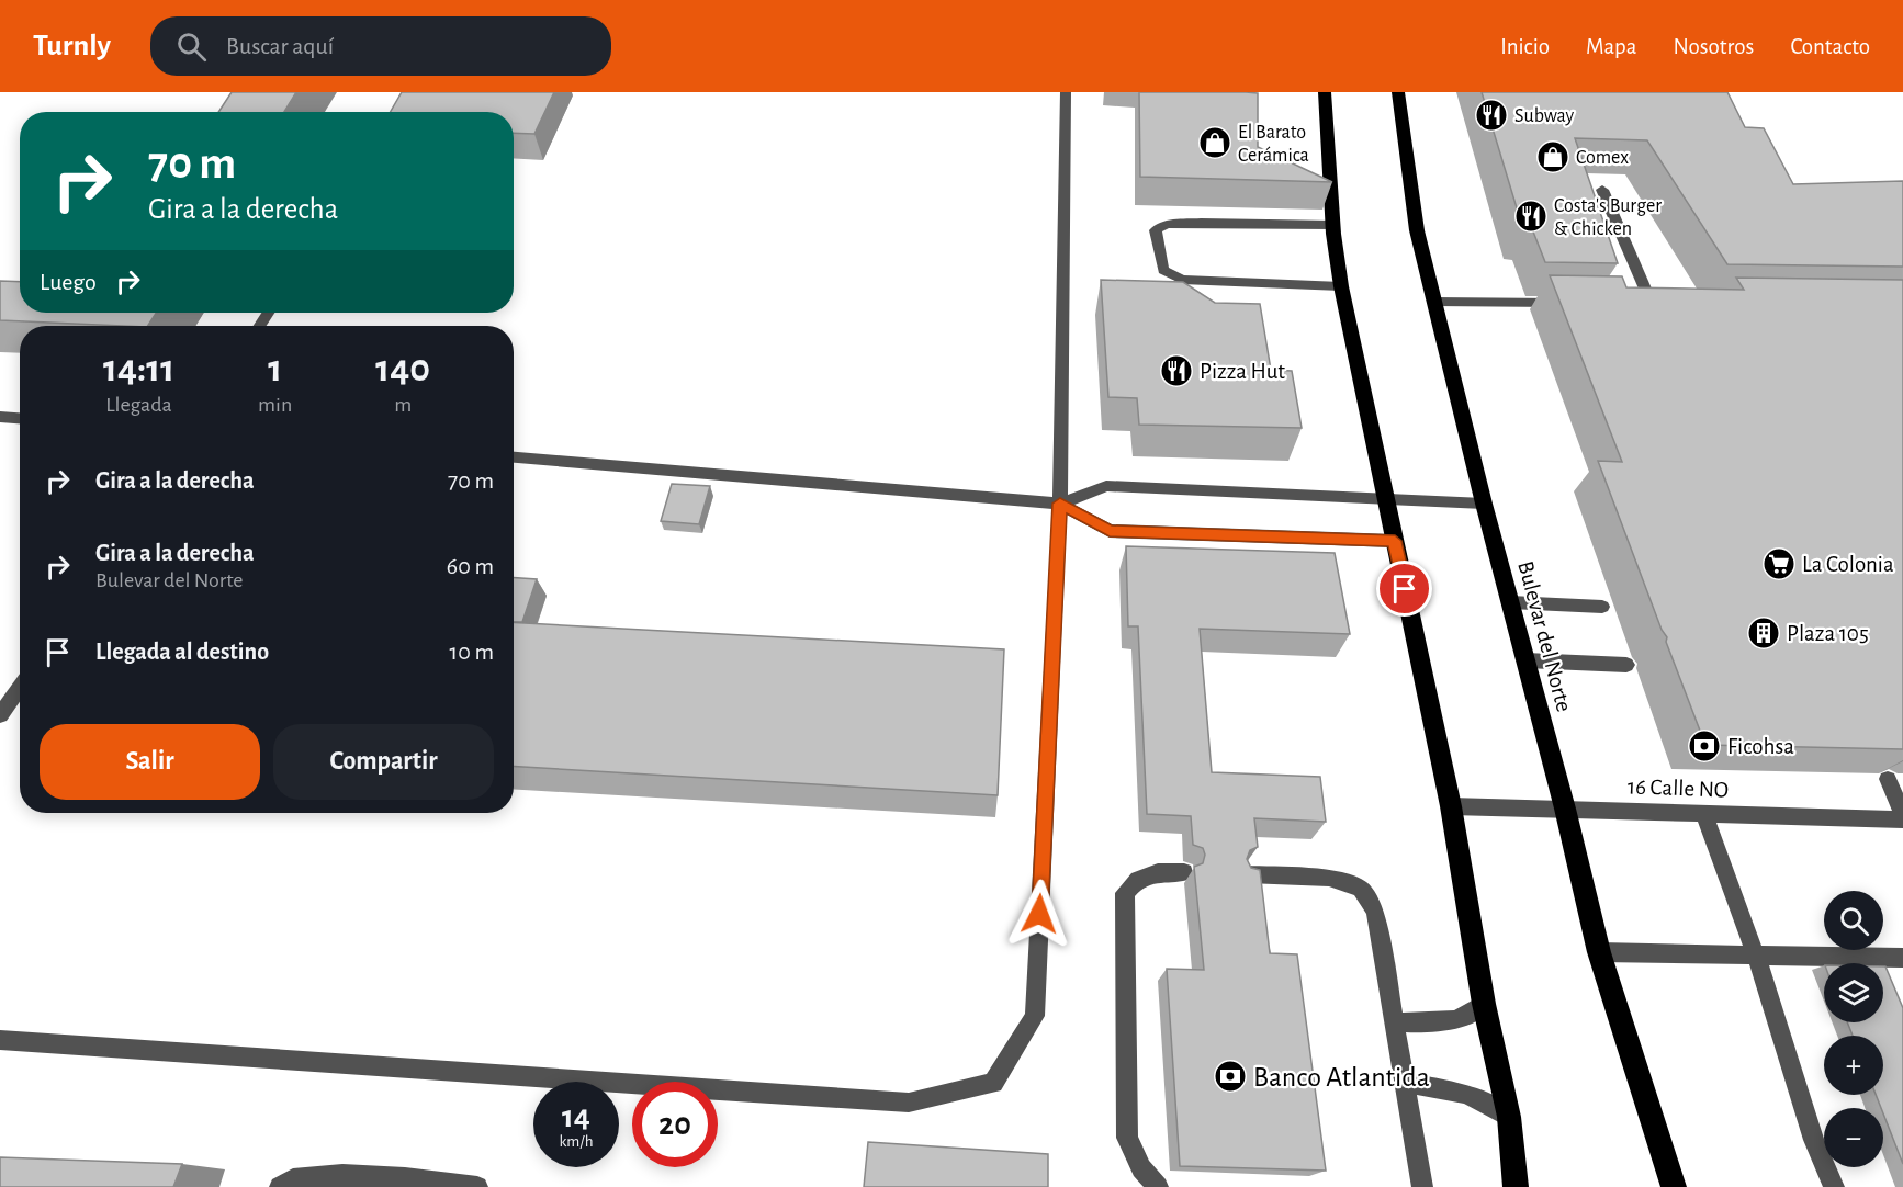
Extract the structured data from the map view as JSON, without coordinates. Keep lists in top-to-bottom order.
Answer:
{
  "streets": {
    "highway": ["Bulevar del Norte"],
    "street": ["16 Calle NO"]
  },
  "crossings": [
    ["Bulevar del Norte", "16 Calle NO"]
  ],
  "places": {
    "restaurant": ["Subway", "Costa's Burger & Chicken", "Pizza Hut"],
    "shop": ["El Barato Cerámica", "Comex"],
    "supermarket": ["La Colonia"],
    "building": ["Plaza 105"],
    "bank": ["Ficohsa", "Banco Atlantida"]
  },
  "page": {
    "header": "Turnly",
    "search": "Buscar aquí",
    "nav": [
      "Inicio",
      "Mapa",
      "Nosotros",
      "Contacto"
    ],
    "turn": ["70 m", "Gira a la derecha"],
    "then": "Luego",
    "eta": [
      "14:11",
      "Llegada",
      "1",
      "min",
      "140",
      "m"
    ],
    "list": [
      {
        "name": "Gira a la derecha",
        "value": "70 m"
      },
      {
        "name": "Gira a la derecha",
        "note": "Bulevar del Norte",
        "value": "60 m"
      },
      {
        "name": "Llegada al destino",
        "value": "10 m"
      }
    ],
    "buttons": ["Salir", "Compartir"],
    "map_buttons": ["+", "−"],
    "speed": "14 km/h",
    "limit": "20"
  }
}
